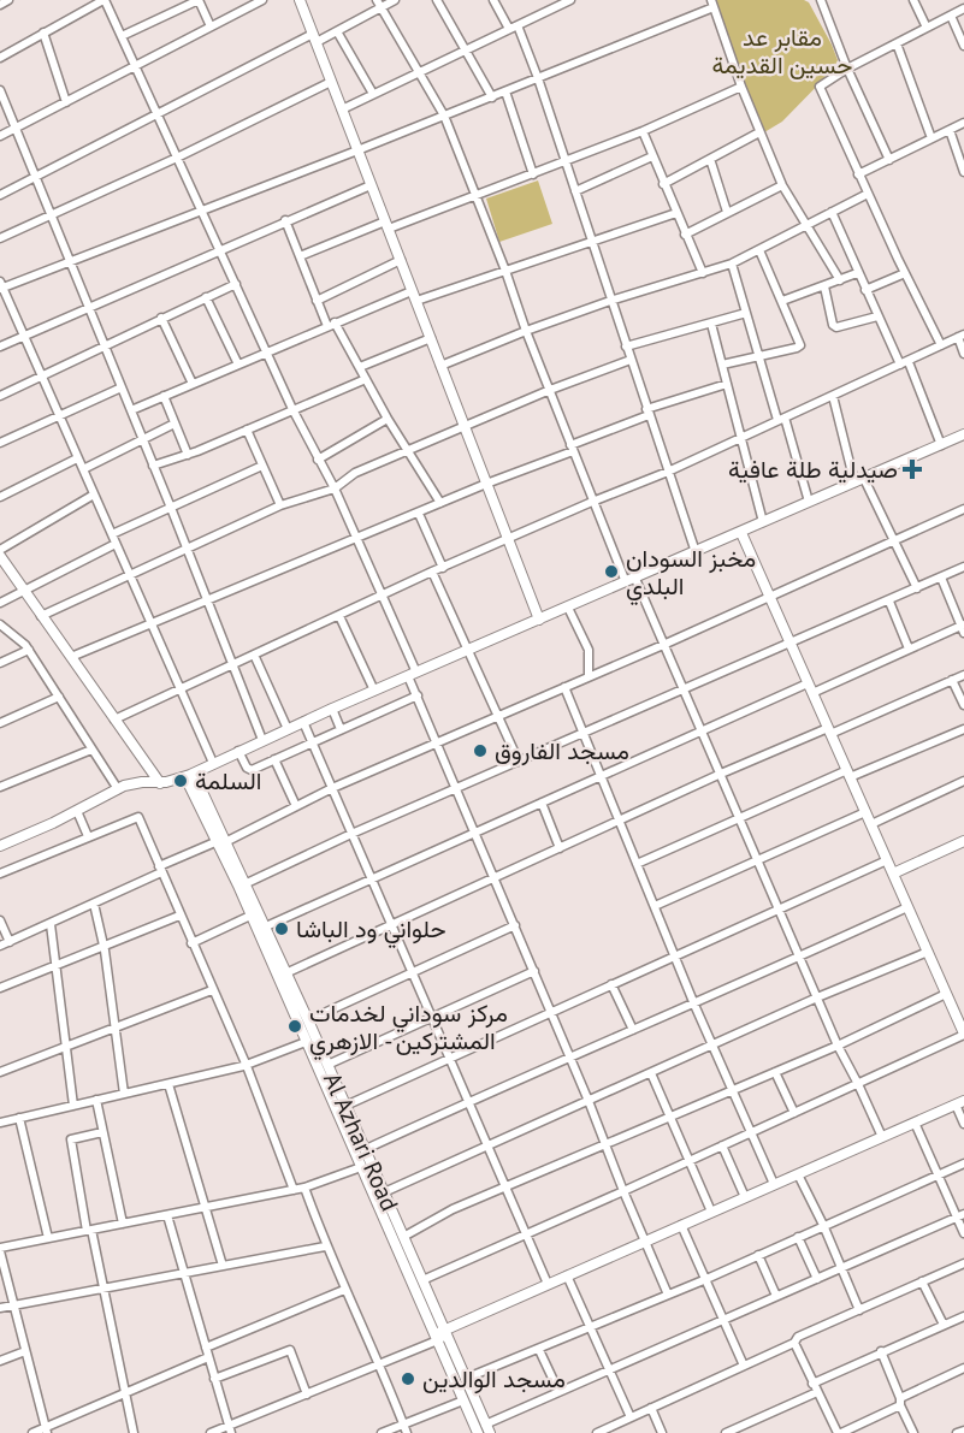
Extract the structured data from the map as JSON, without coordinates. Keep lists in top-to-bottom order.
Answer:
{
  "streets": {
    "street": ["Al Azhari Road"]
  },
  "parks": ["مقابر عد حسين القديمة"],
  "places": {
    "health": ["صيدلية طلة عافية"],
    "other": [
      "مخبز السودان البلدي",
      "مسجد الفاروق",
      "السلمة",
      "حلواني ود الباشا",
      "مركز سوداني لخدمات المشتركين - الازهري",
      "مسجد الوالدين"
    ]
  }
}
